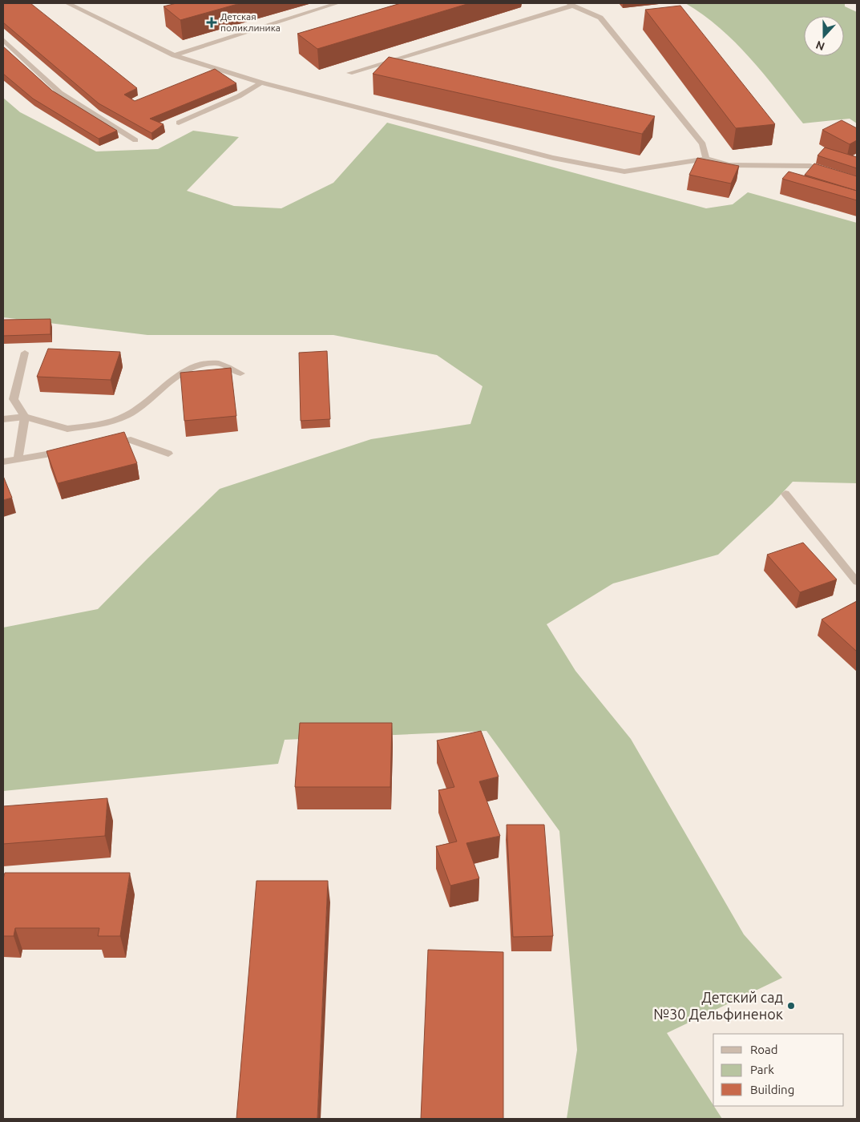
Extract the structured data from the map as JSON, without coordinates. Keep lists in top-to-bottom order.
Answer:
{
  "places": {
    "health": ["Детская поликлиника"],
    "other": ["Детский сад №30 Дельфиненок"]
  },
  "legend": ["Road", "Park", "Building"],
  "north": "bottom"
}
